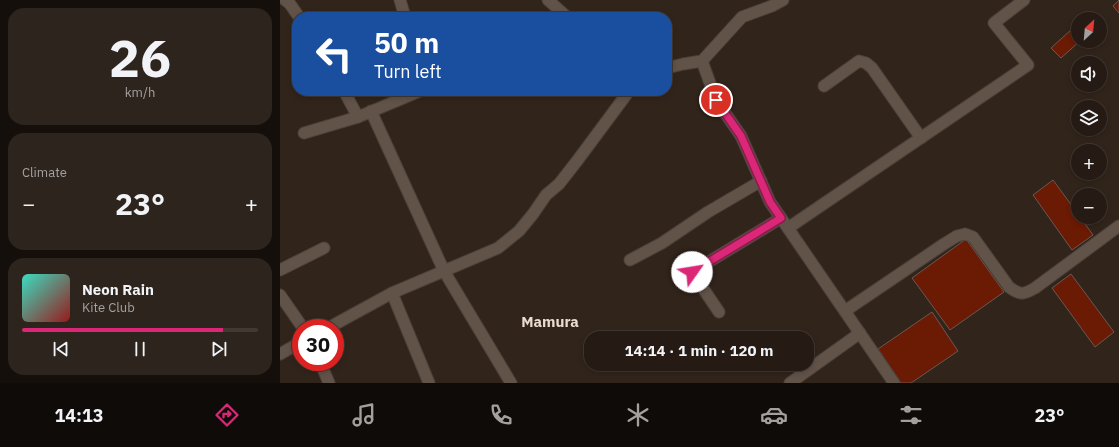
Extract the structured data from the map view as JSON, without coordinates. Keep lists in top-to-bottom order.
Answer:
{
  "districts": ["Mamura"],
  "north": "top right",
  "page": {
    "tile": [
      ["26", "km/h"],
      "Climate"
    ],
    "map_buttons": ["+", "−"],
    "turn": ["50 m", "Turn left"],
    "heat": ["−", "23°", "+"],
    "song": ["Neon Rain", "Kite Club"],
    "limit": "30",
    "trip": "14:14 · 1 min · 120 m",
    "tabs": ["14:13", "23°"]
  }
}
